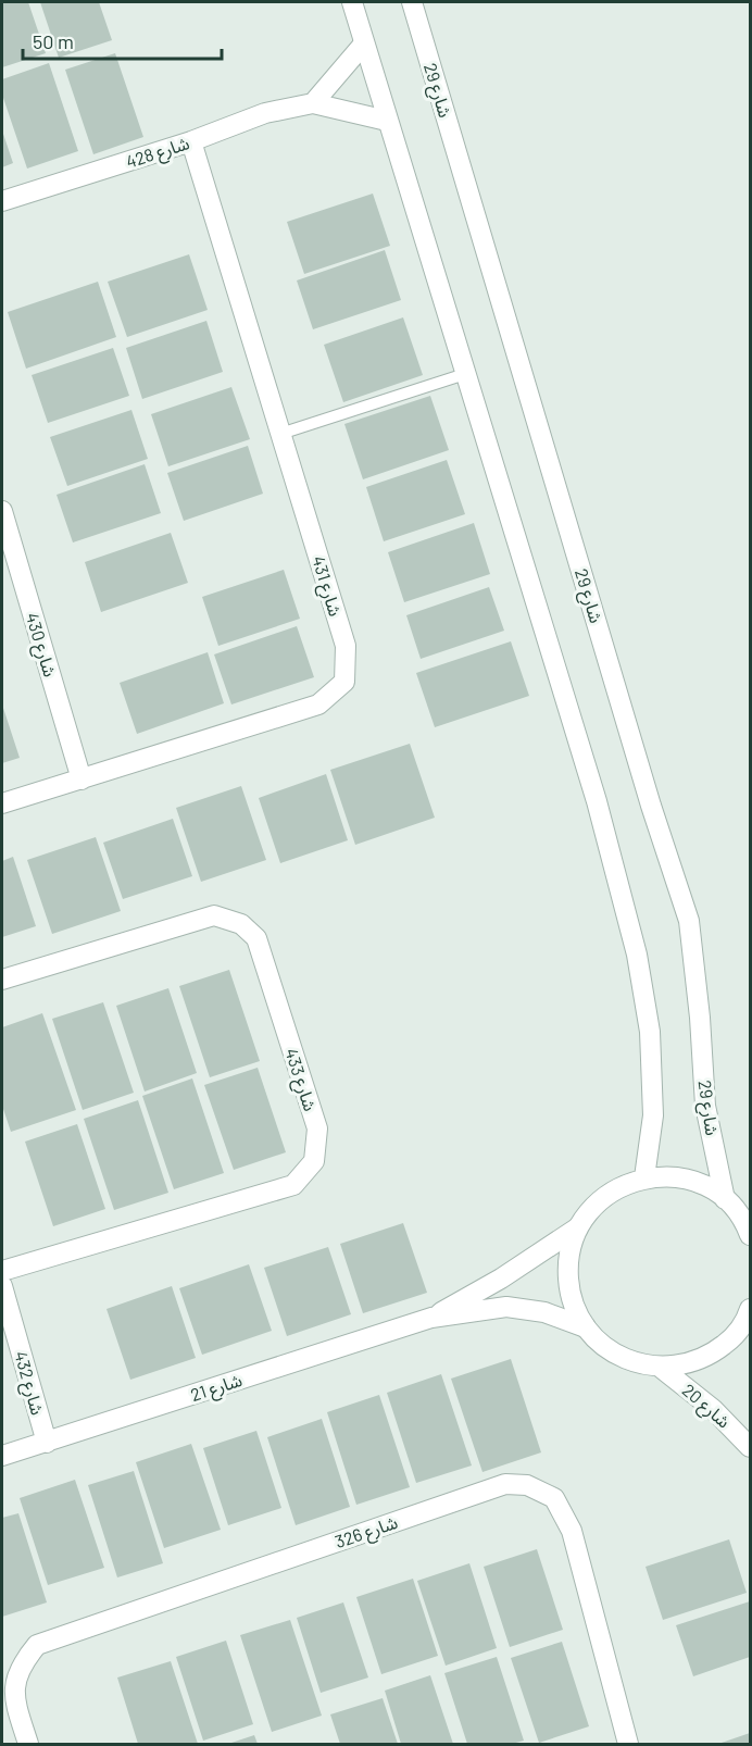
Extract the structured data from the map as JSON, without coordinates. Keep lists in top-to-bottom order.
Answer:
{
  "streets": {
    "street": [
      "شارع 29",
      "شارع 428",
      "شارع 431",
      "شارع 430",
      "شارع 433",
      "شارع 432",
      "شارع 21",
      "شارع 20",
      "شارع 326"
    ]
  },
  "crossings": [
    ["شارع 428", "شارع 431"],
    ["شارع 431", "شارع 430"],
    ["شارع 432", "شارع 21"]
  ],
  "scale_bar": "50 m"
}
